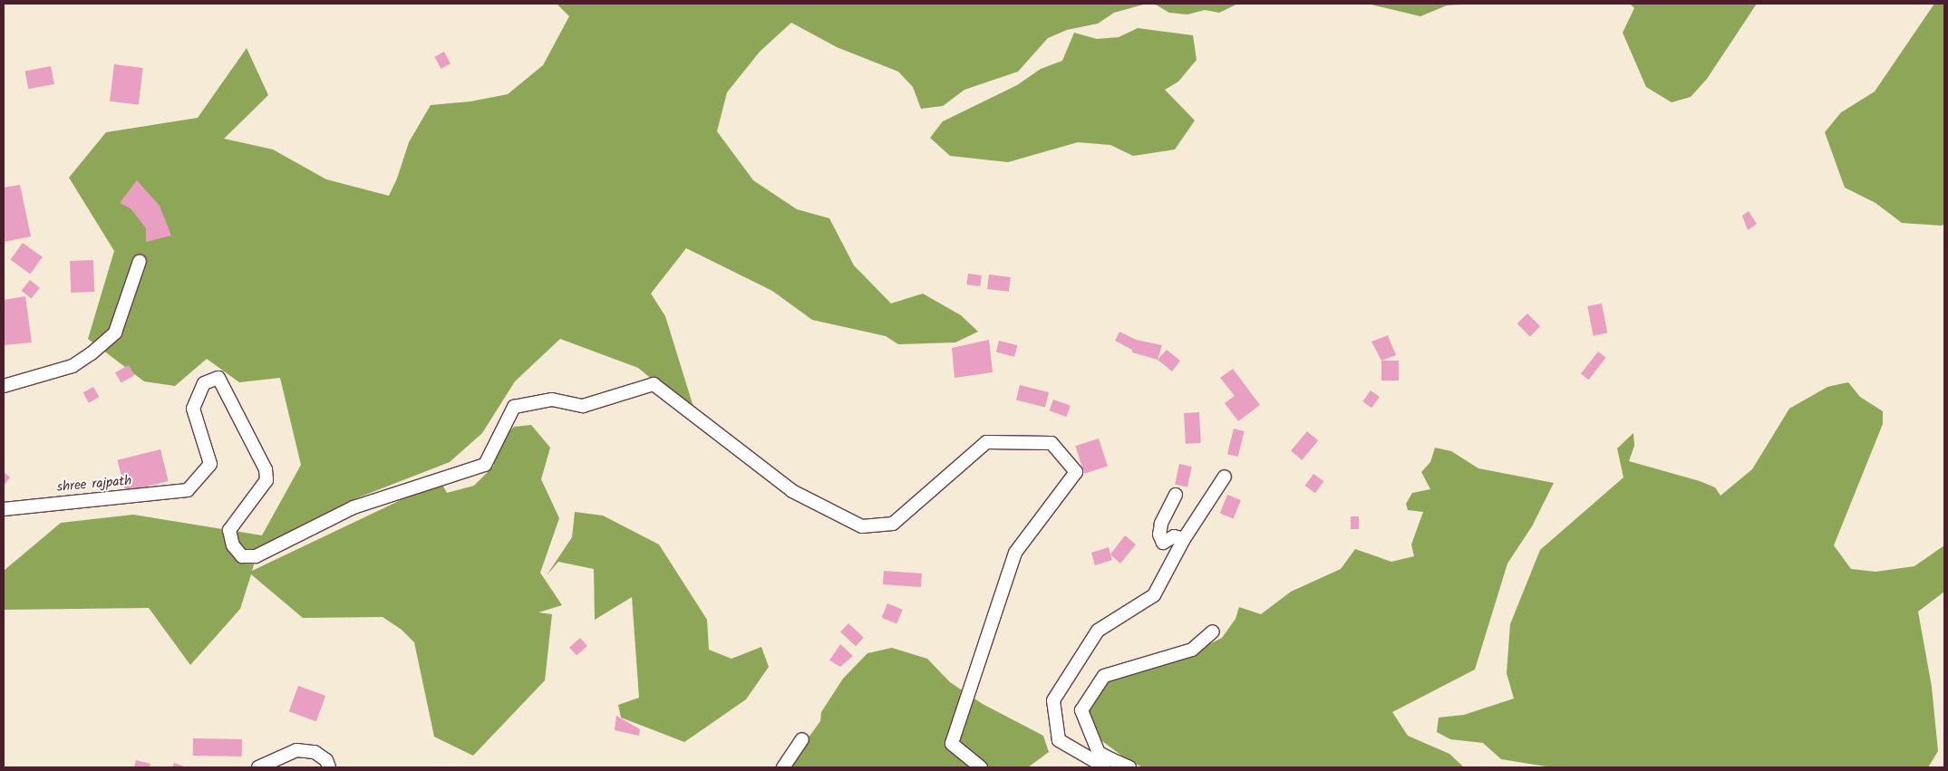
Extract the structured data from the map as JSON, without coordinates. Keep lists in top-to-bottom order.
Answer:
{
  "streets": {
    "street": ["shree rajpath"]
  }
}
